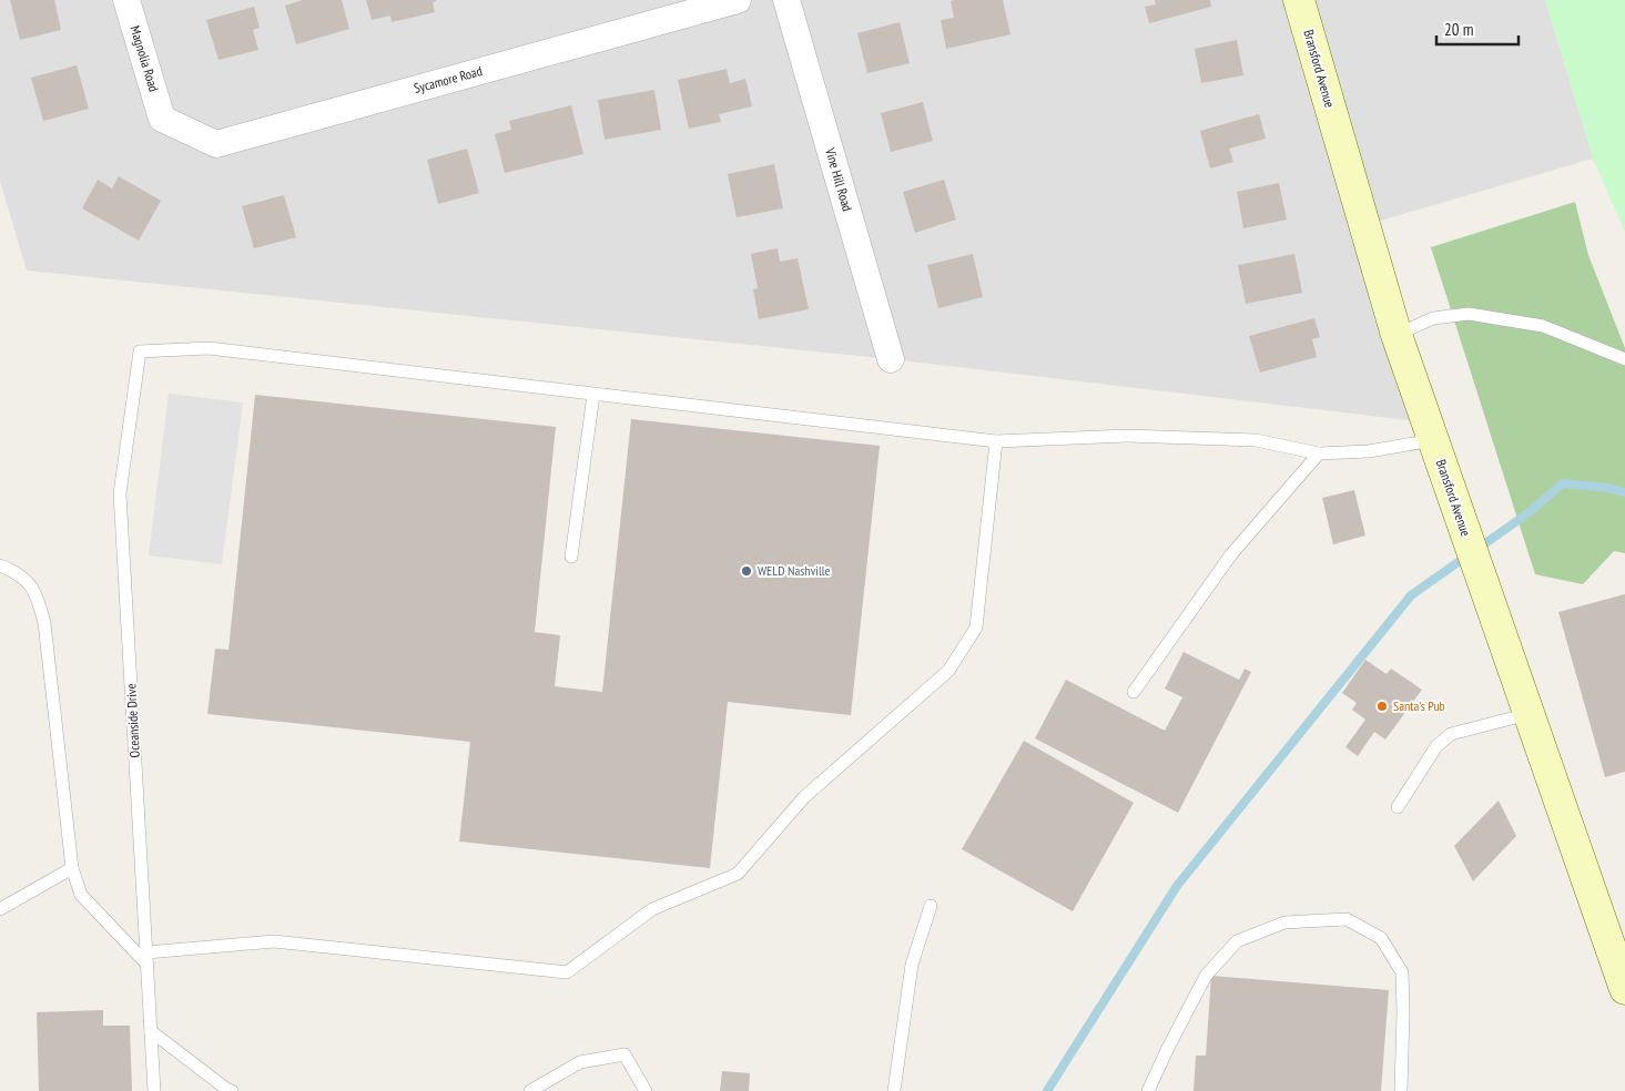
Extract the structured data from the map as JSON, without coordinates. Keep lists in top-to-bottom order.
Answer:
{
  "streets": {
    "main road": ["Bransford Avenue"],
    "street": ["Magnolia Road", "Sycamore Road", "Vine Hill Road"],
    "lane": ["Oceanside Drive"]
  },
  "crossings": [
    ["Magnolia Road", "Sycamore Road"]
  ],
  "places": ["WELD Nashville", "Santa's Pub"],
  "scale_bar": "20 m"
}
